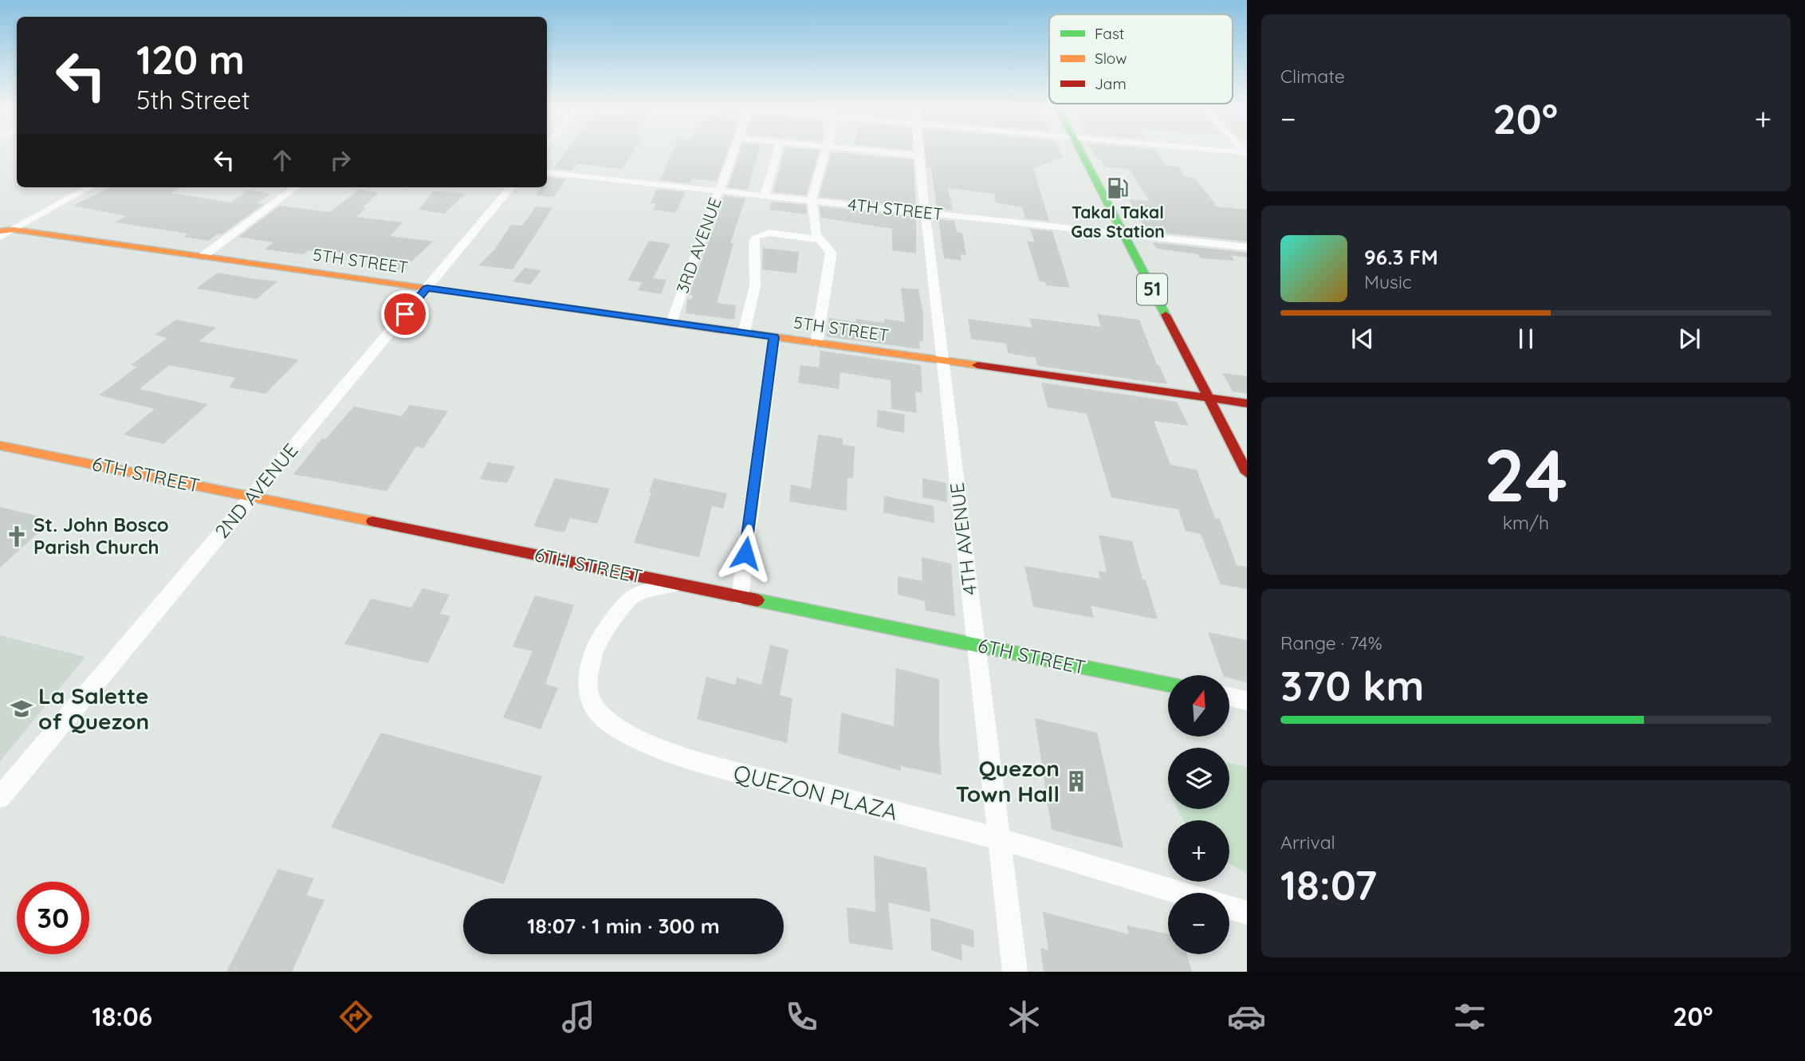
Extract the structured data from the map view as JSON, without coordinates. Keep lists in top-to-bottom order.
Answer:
{
  "streets": {
    "main road": ["5TH STREET", "51", "6TH STREET"],
    "street": [
      "4TH STREET",
      "3RD AVENUE",
      "2ND AVENUE",
      "4TH AVENUE",
      "QUEZON PLAZA"
    ]
  },
  "crossings": [
    ["4TH STREET", "3RD AVENUE"],
    ["4TH STREET", "51"],
    ["4TH STREET", "4TH AVENUE"],
    ["3RD AVENUE", "5TH STREET"],
    ["5TH STREET", "51"],
    ["5TH STREET", "2ND AVENUE"],
    ["5TH STREET", "4TH AVENUE"],
    ["6TH STREET", "2ND AVENUE"],
    ["6TH STREET", "4TH AVENUE"],
    ["6TH STREET", "QUEZON PLAZA"],
    ["4TH AVENUE", "QUEZON PLAZA"]
  ],
  "places": {
    "fuel station": ["Takal Takal Gas Station"],
    "church": ["St. John Bosco Parish Church"],
    "school or university": ["La Salette of Quezon"],
    "building": ["Quezon Town Hall"]
  },
  "legend": ["Fast", "Slow", "Jam"],
  "north": "top",
  "page": {
    "tile": [
      "Climate",
      ["24", "km/h"],
      ["Range · 74%", "370 km"],
      ["Arrival", "18:07"]
    ],
    "turn": ["120 m", "5th Street"],
    "heat": ["−", "20°", "+"],
    "song": ["96.3 FM", "Music"],
    "map_buttons": ["+", "−"],
    "limit": "30",
    "trip": "18:07 · 1 min · 300 m",
    "tabs": ["18:06", "20°"]
  }
}
